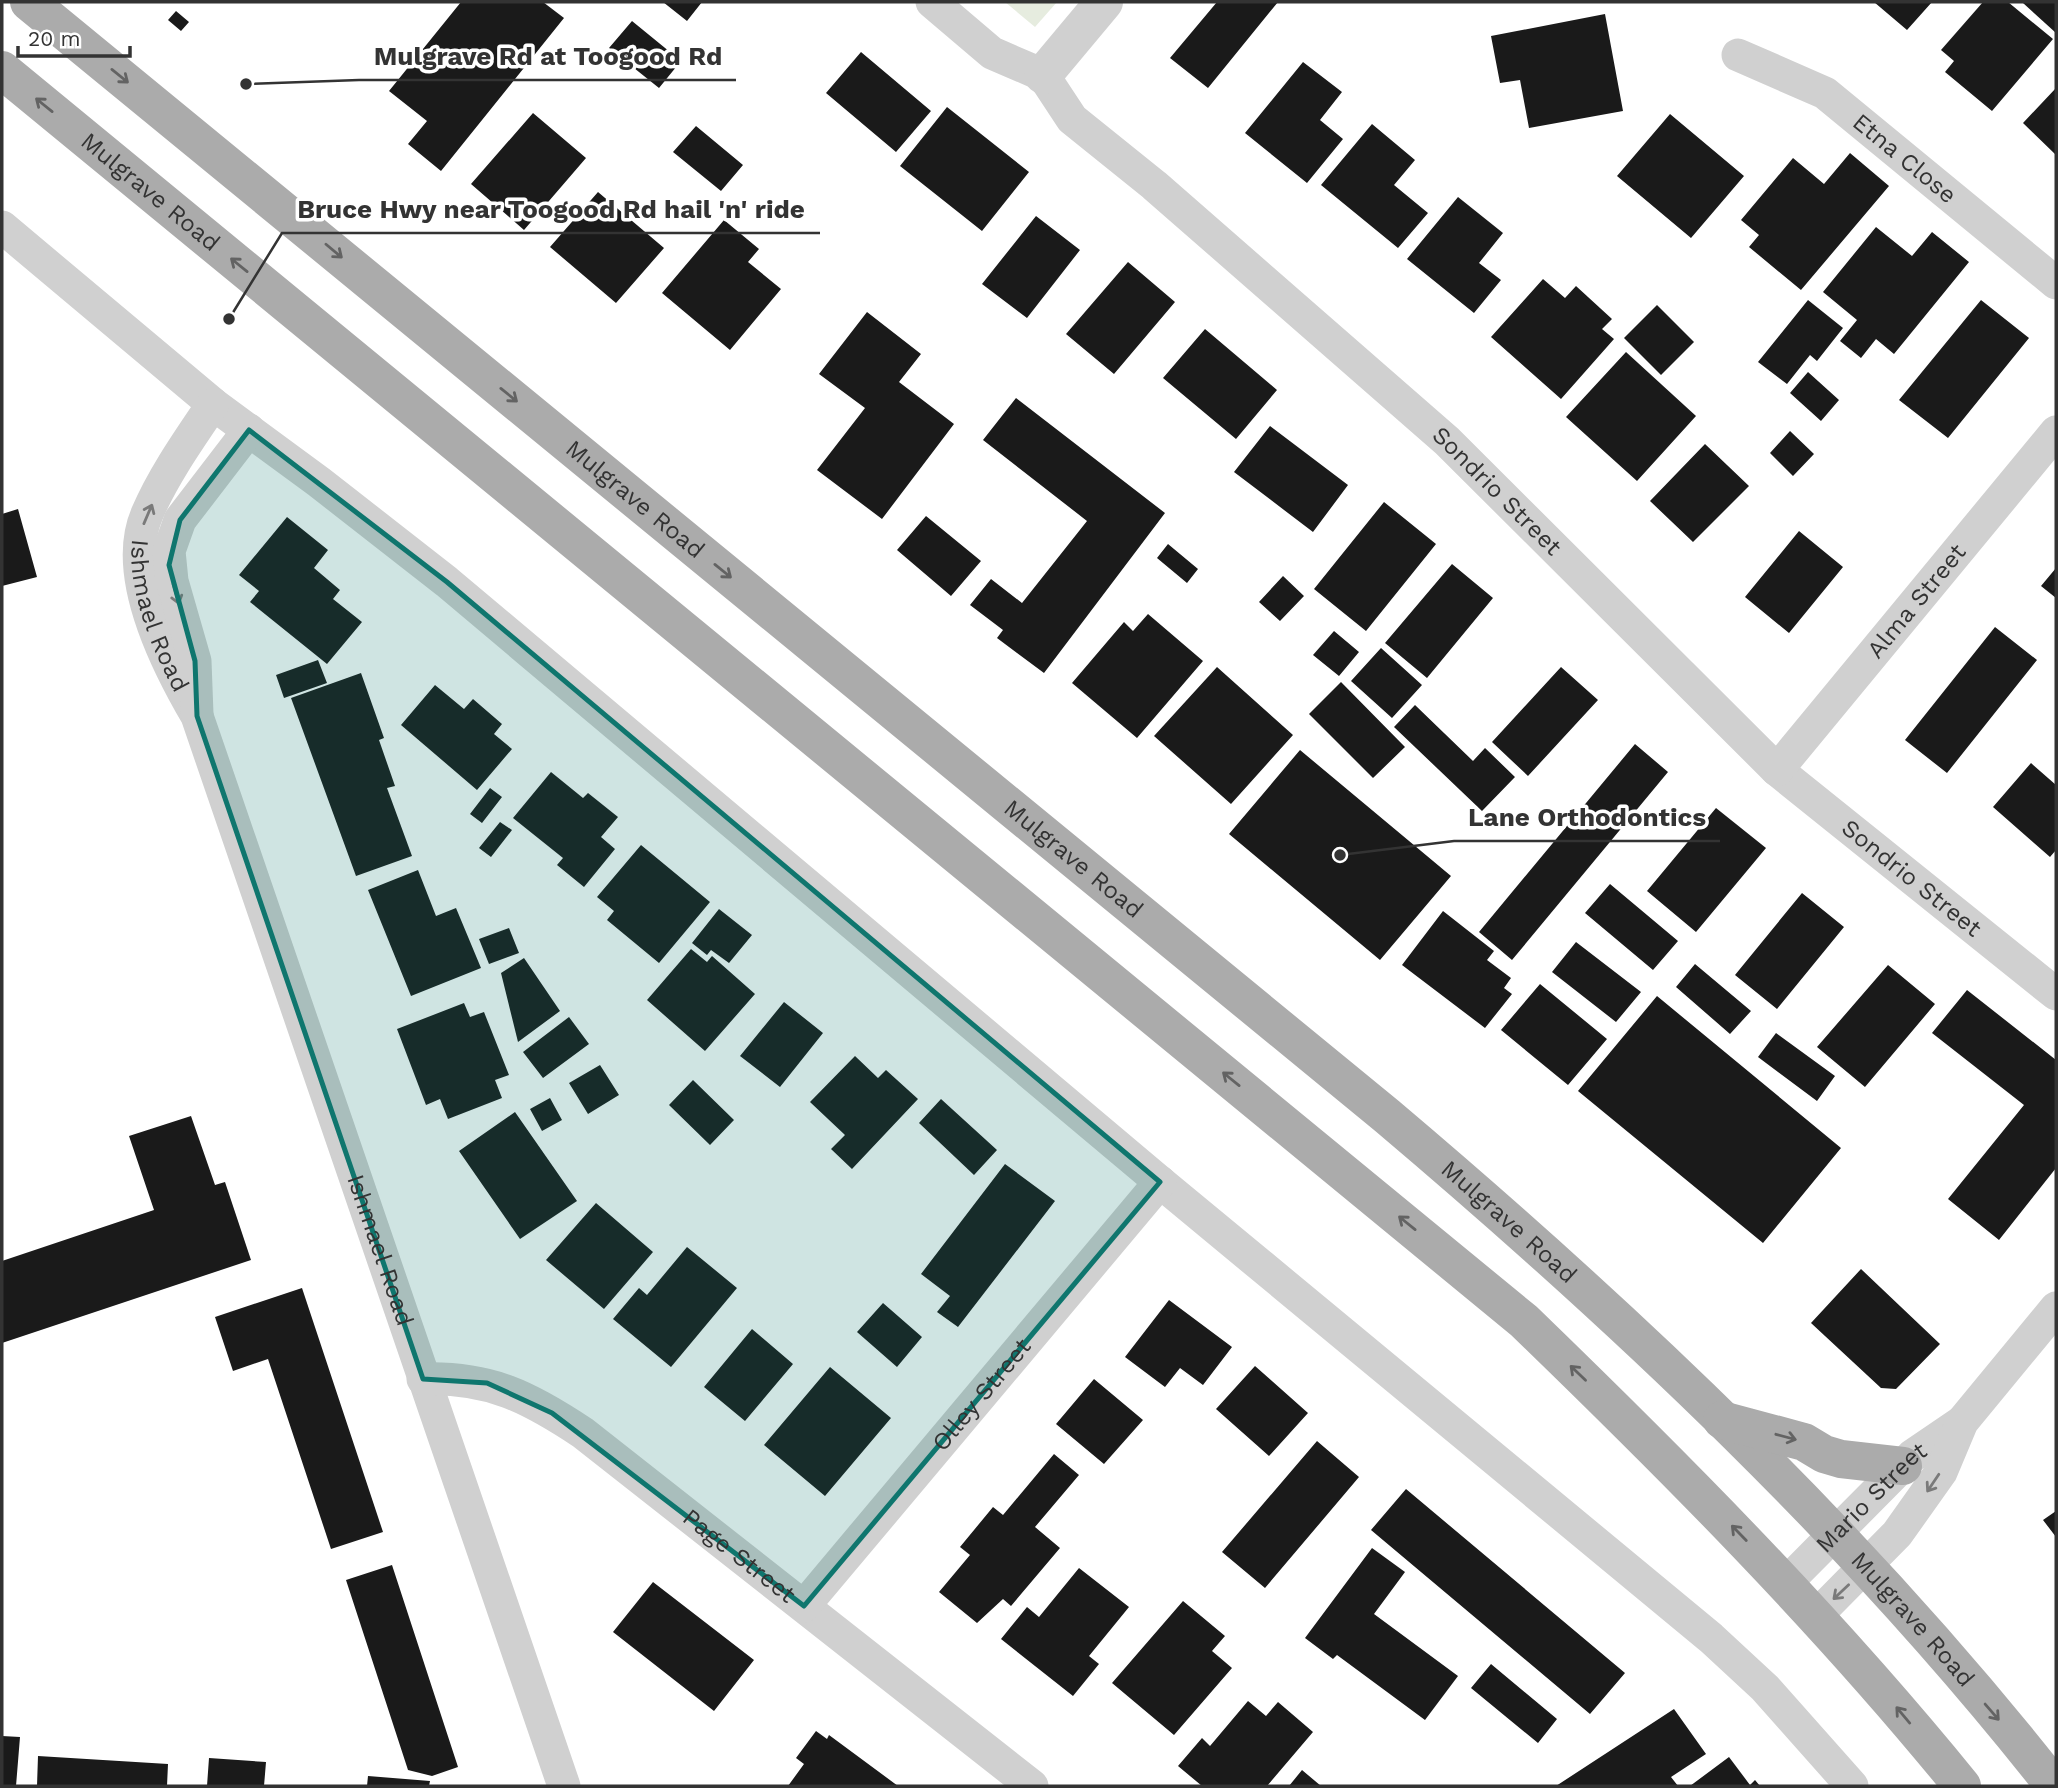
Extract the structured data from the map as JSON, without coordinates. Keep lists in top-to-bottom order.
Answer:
{
  "streets": {
    "main road": ["Mulgrave Road"],
    "street": [
      "Etna Close",
      "Sondrio Street",
      "Alma Street",
      "Ishmael Road",
      "Olley Street",
      "Mario Street",
      "Page Street"
    ]
  },
  "crossings": [
    ["Mulgrave Road", "Mario Street"],
    ["Sondrio Street", "Alma Street"],
    ["Ishmael Road", "Page Street"],
    ["Olley Street", "Page Street"]
  ],
  "places": ["Mulgrave Rd at Toogood Rd", "Bruce Hwy near Toogood Rd hail 'n' ride", "Lane Orthodontics"],
  "scale_bar": "20 m"
}
